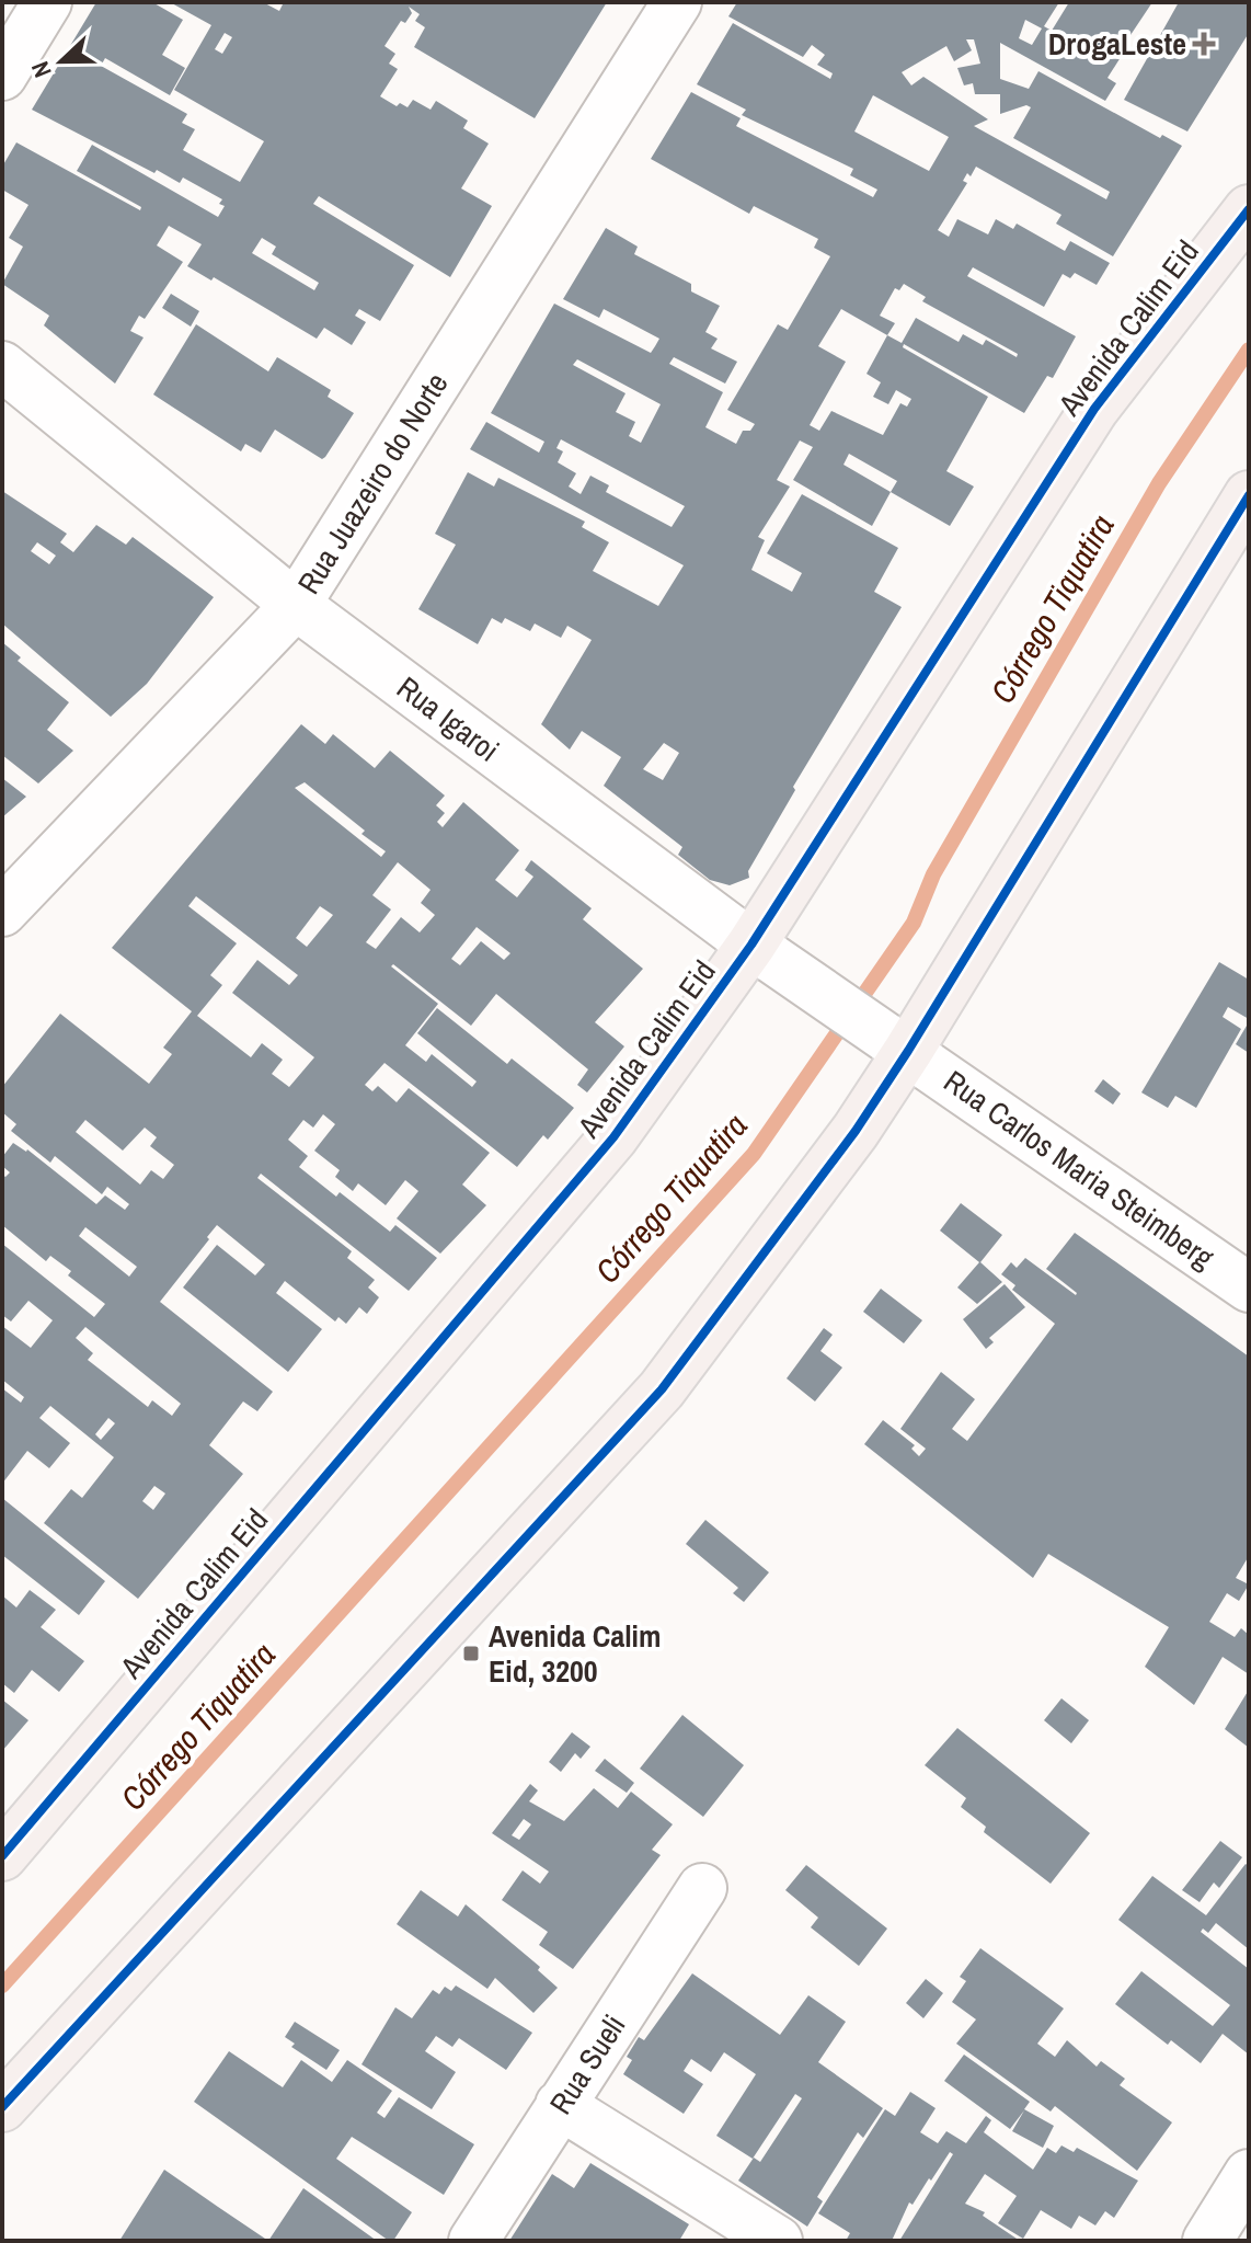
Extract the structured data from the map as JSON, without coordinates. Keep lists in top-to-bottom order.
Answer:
{
  "streets": {
    "main road": ["Avenida Calim Eid"],
    "street": [
      "Rua Juazeiro do Norte",
      "Rua Igaroi",
      "Rua Carlos Maria Steimberg",
      "Rua Sueli"
    ]
  },
  "crossings": [
    ["Avenida Calim Eid", "Rua Igaroi"],
    ["Rua Juazeiro do Norte", "Rua Igaroi"],
    ["Rua Igaroi", "Rua Carlos Maria Steimberg"]
  ],
  "water": ["Córrego Tiquatira"],
  "places": {
    "health": ["DrogaLeste"],
    "transit": ["Avenida Calim Eid, 3200"]
  },
  "north": "left"
}
